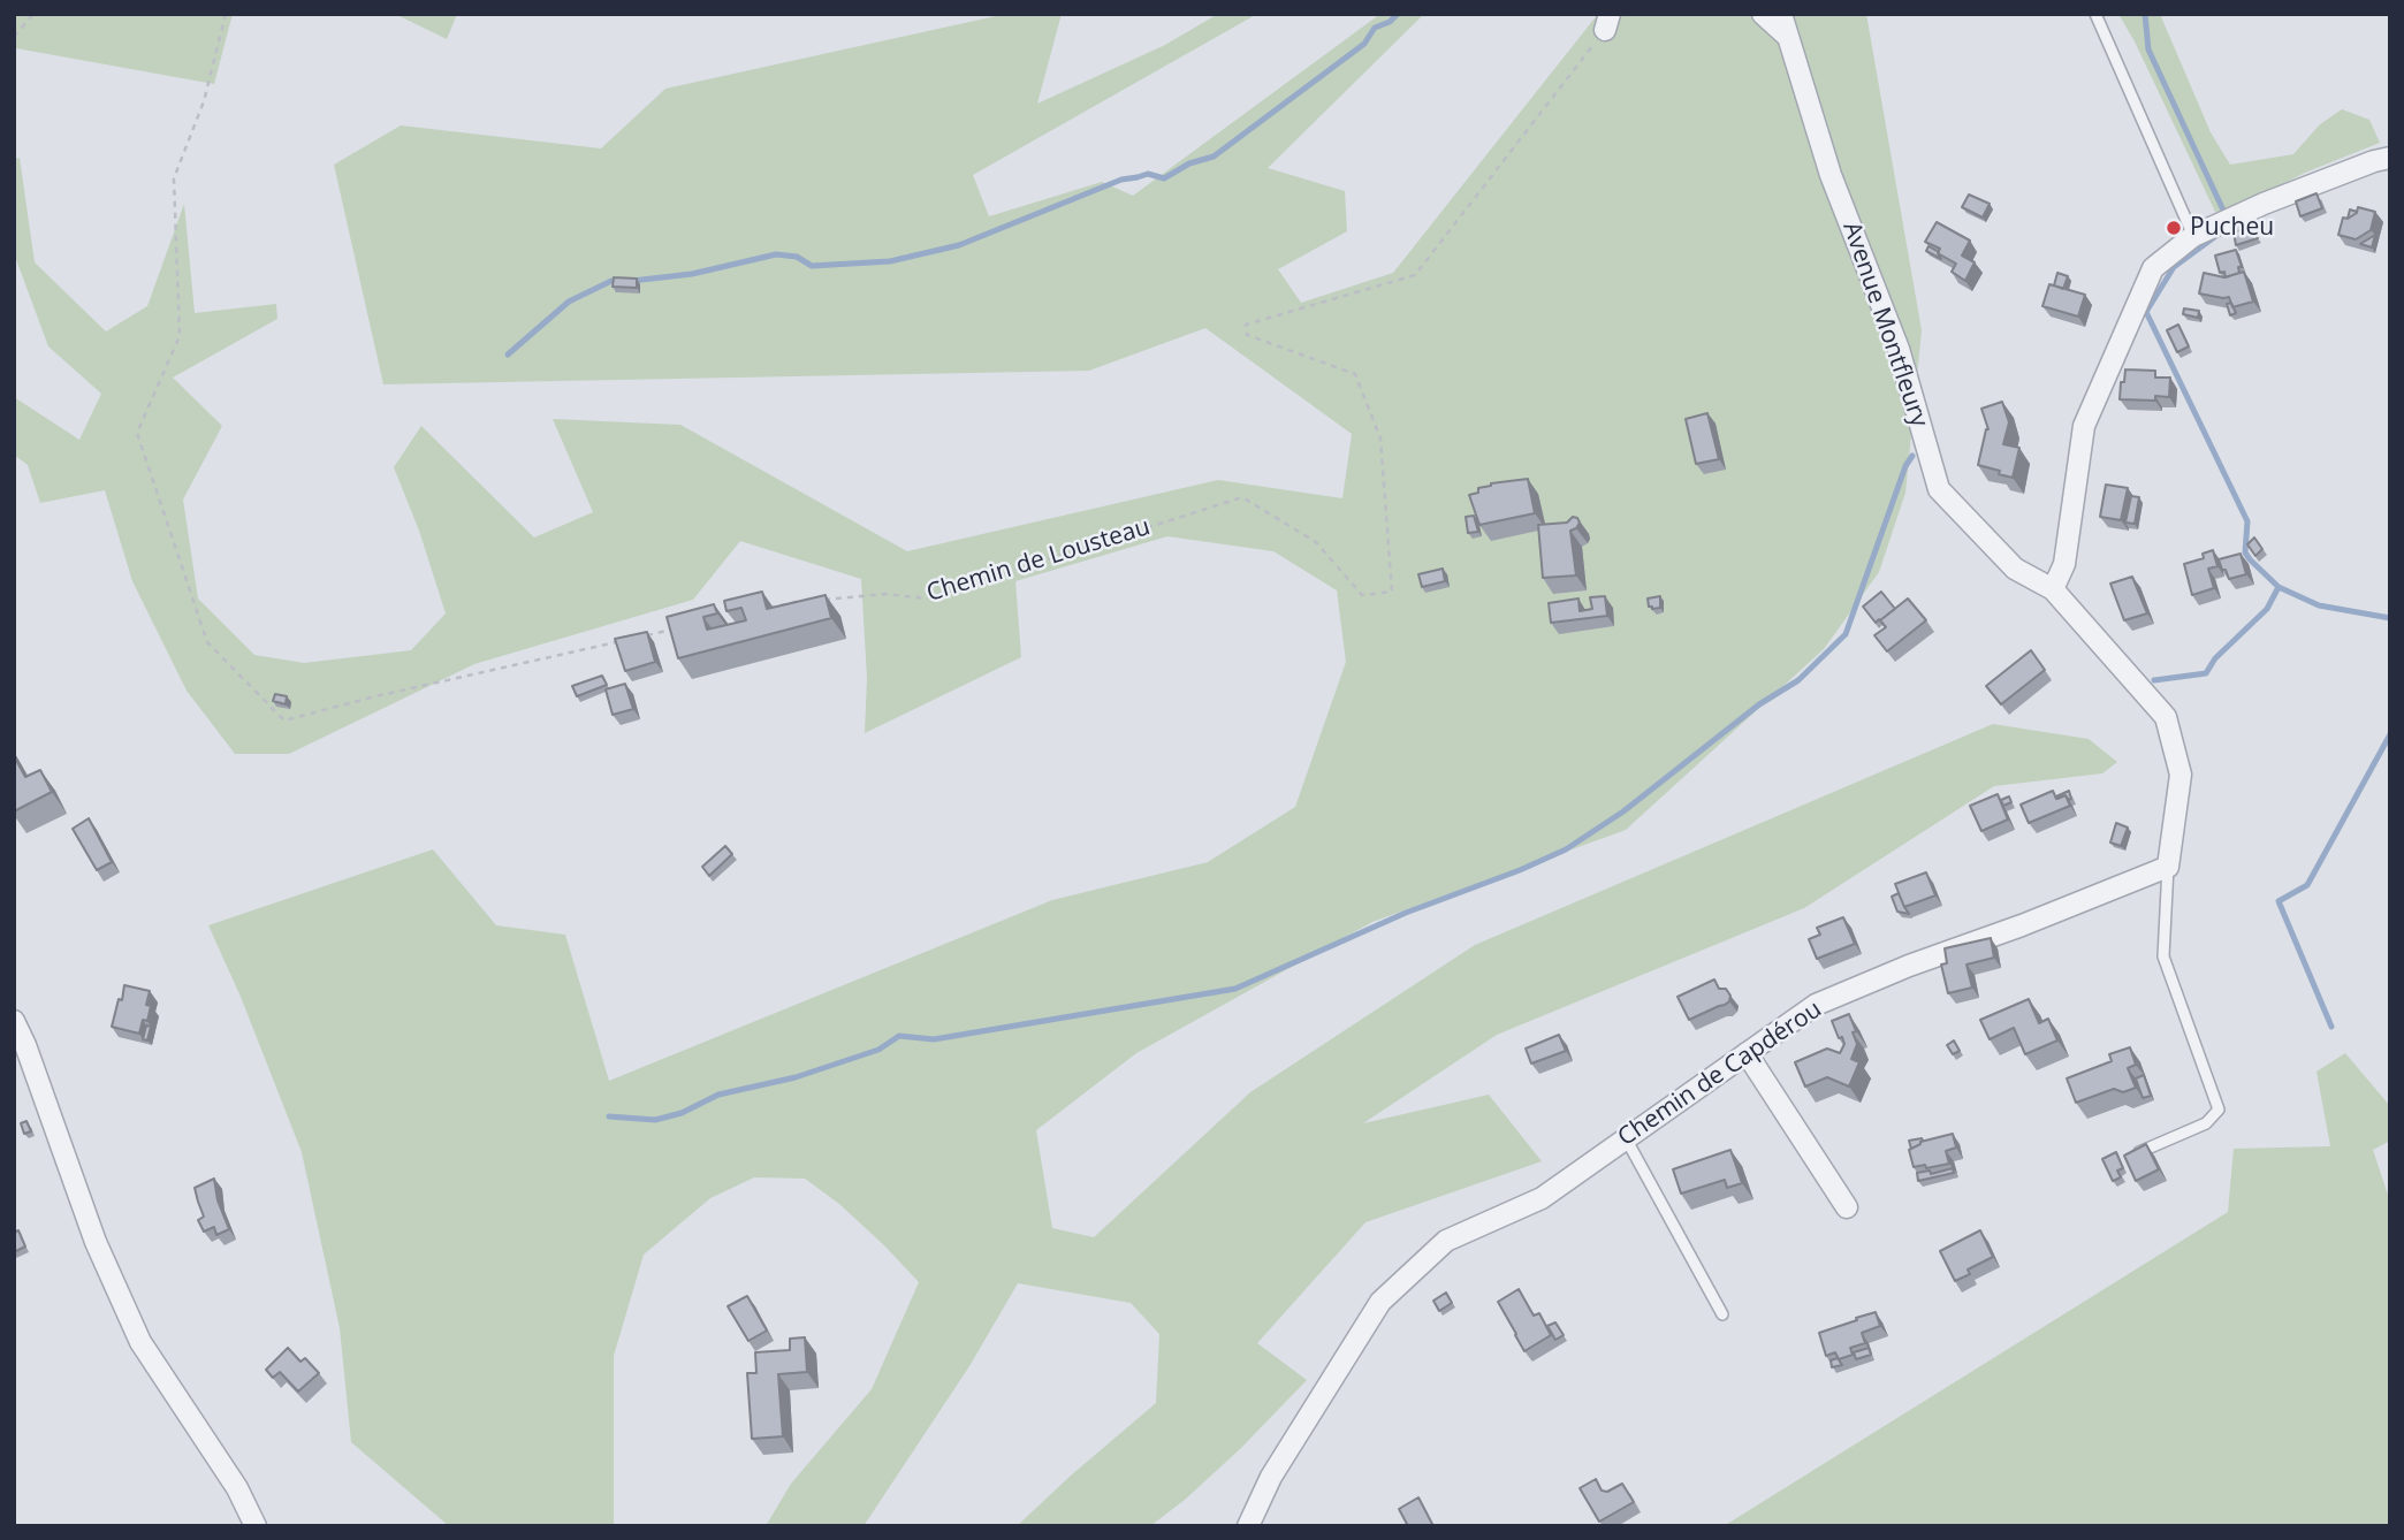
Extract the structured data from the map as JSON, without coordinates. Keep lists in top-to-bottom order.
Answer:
{
  "streets": {
    "street": ["Avenue Montfleury", "Chemin de Capdérou"],
    "path": ["Chemin de Lousteau"]
  },
  "places": ["Pucheu"]
}
